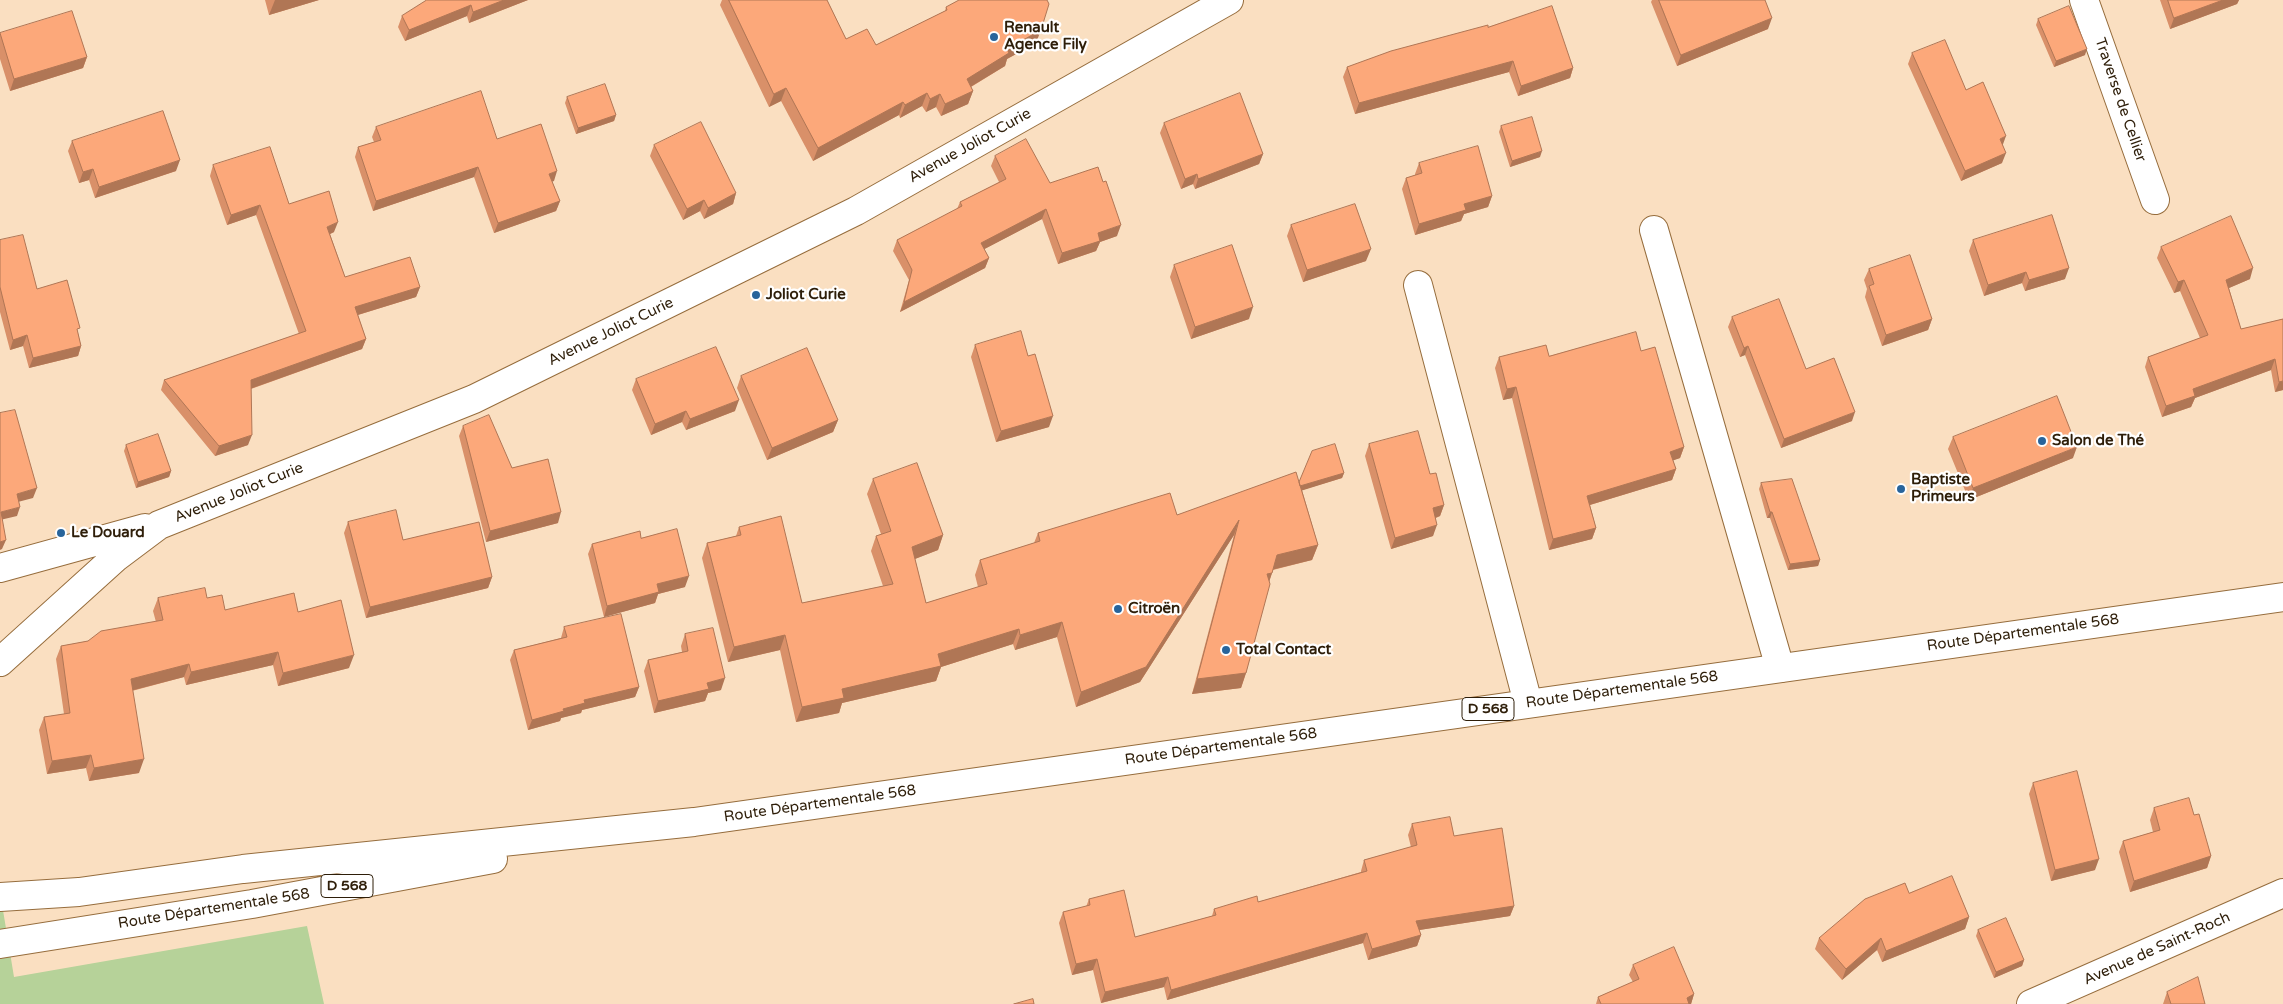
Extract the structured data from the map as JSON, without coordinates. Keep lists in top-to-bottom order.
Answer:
{
  "streets": {
    "main road": [
      "Traverse de Cellier",
      "Avenue Joliot Curie",
      "Route Départementale 568",
      "D 568",
      "Avenue de Saint-Roch"
    ]
  },
  "places": [
    "Renault Agence Fily",
    "Joliot Curie",
    "Salon de Thé",
    "Baptiste Primeurs",
    "Le Douard",
    "Citroën",
    "Total Contact"
  ]
}
